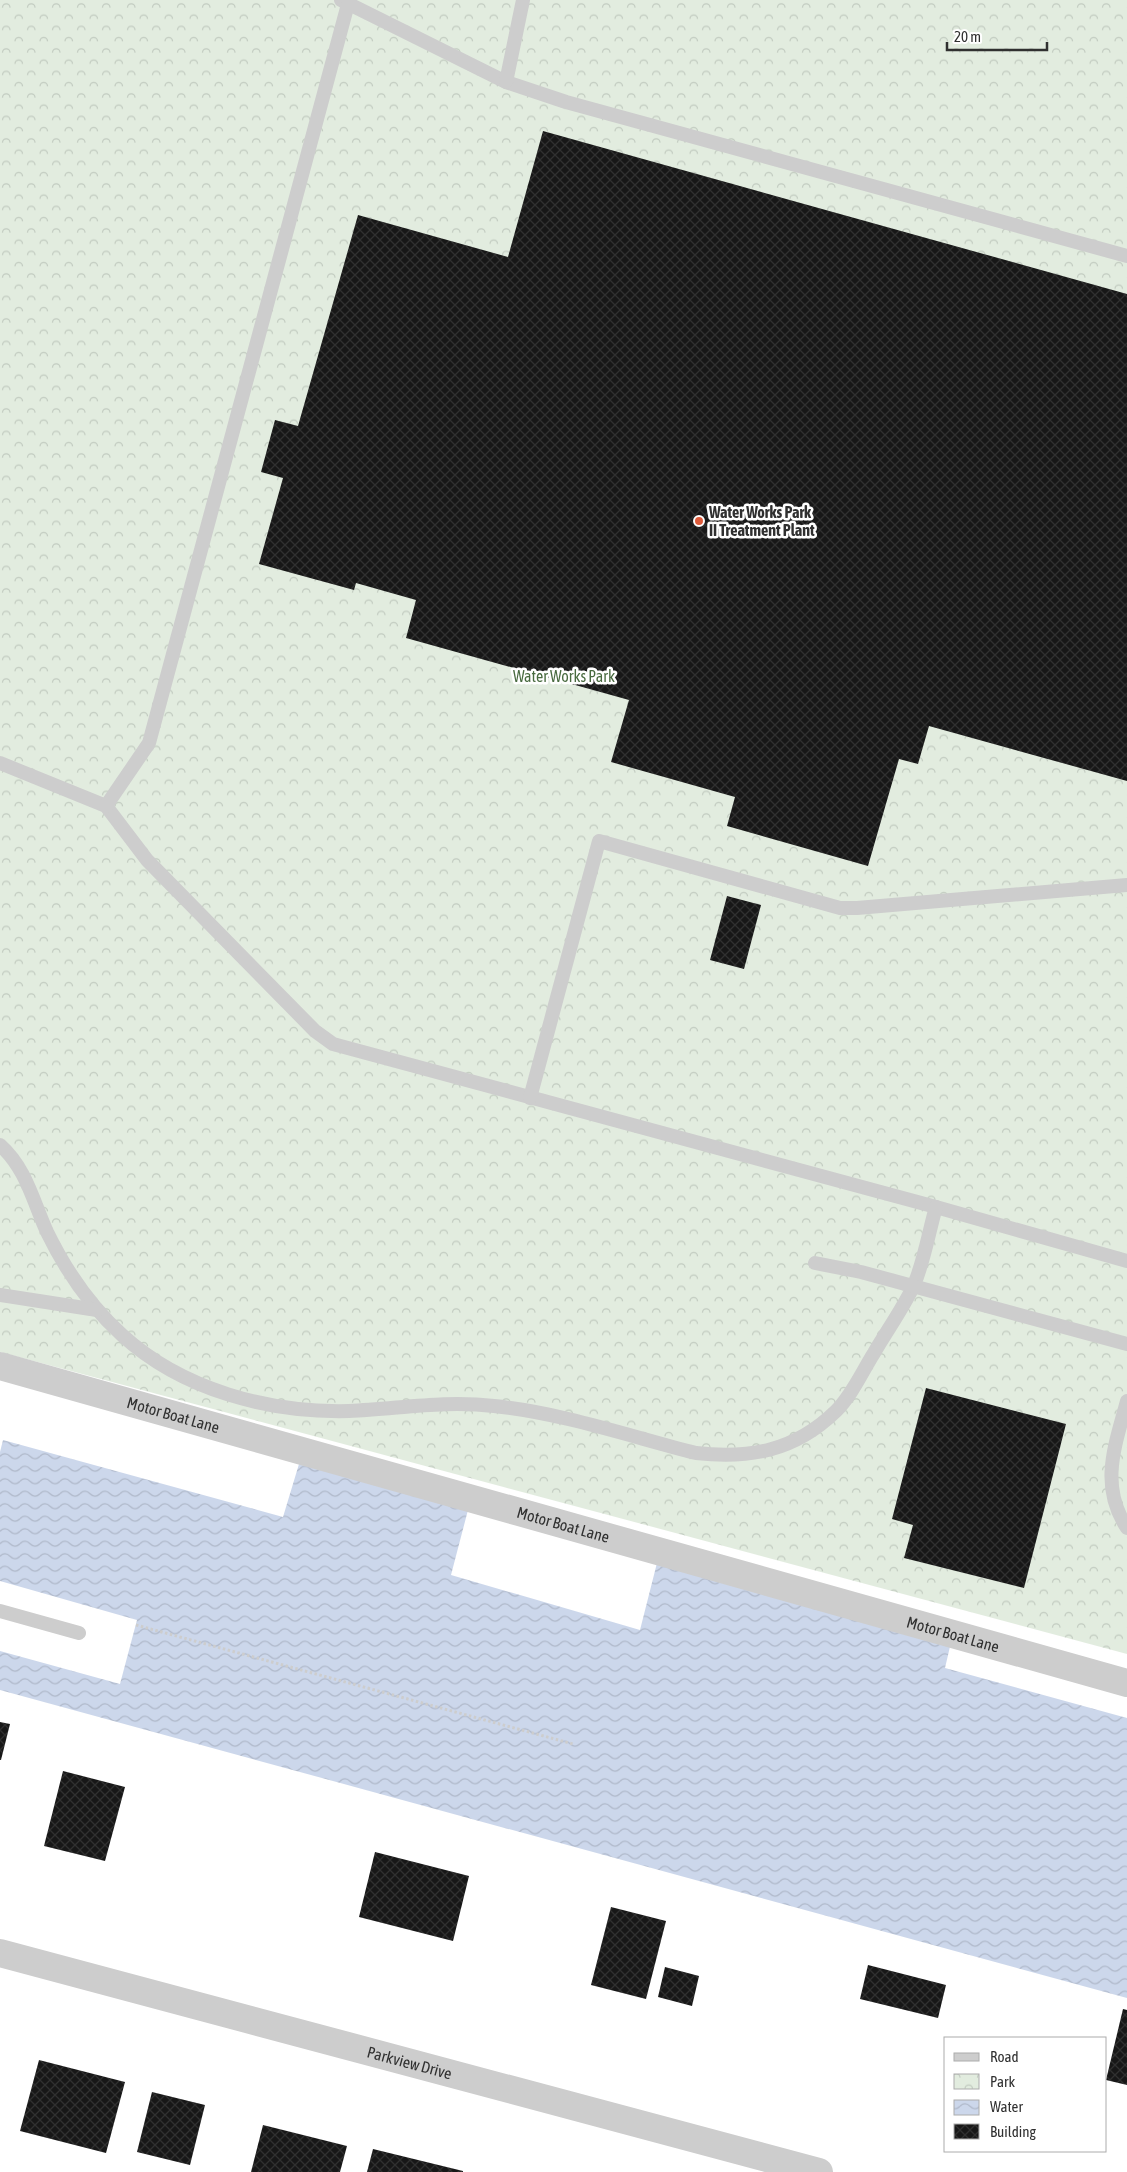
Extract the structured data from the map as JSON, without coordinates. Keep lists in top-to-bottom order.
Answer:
{
  "streets": {
    "street": ["Motor Boat Lane", "Parkview Drive"]
  },
  "parks": ["Water Works Park"],
  "places": ["Water Works Park II Treatment Plant"],
  "legend": [
    "Road",
    "Park",
    "Water",
    "Building"
  ],
  "scale_bar": "20 m"
}
